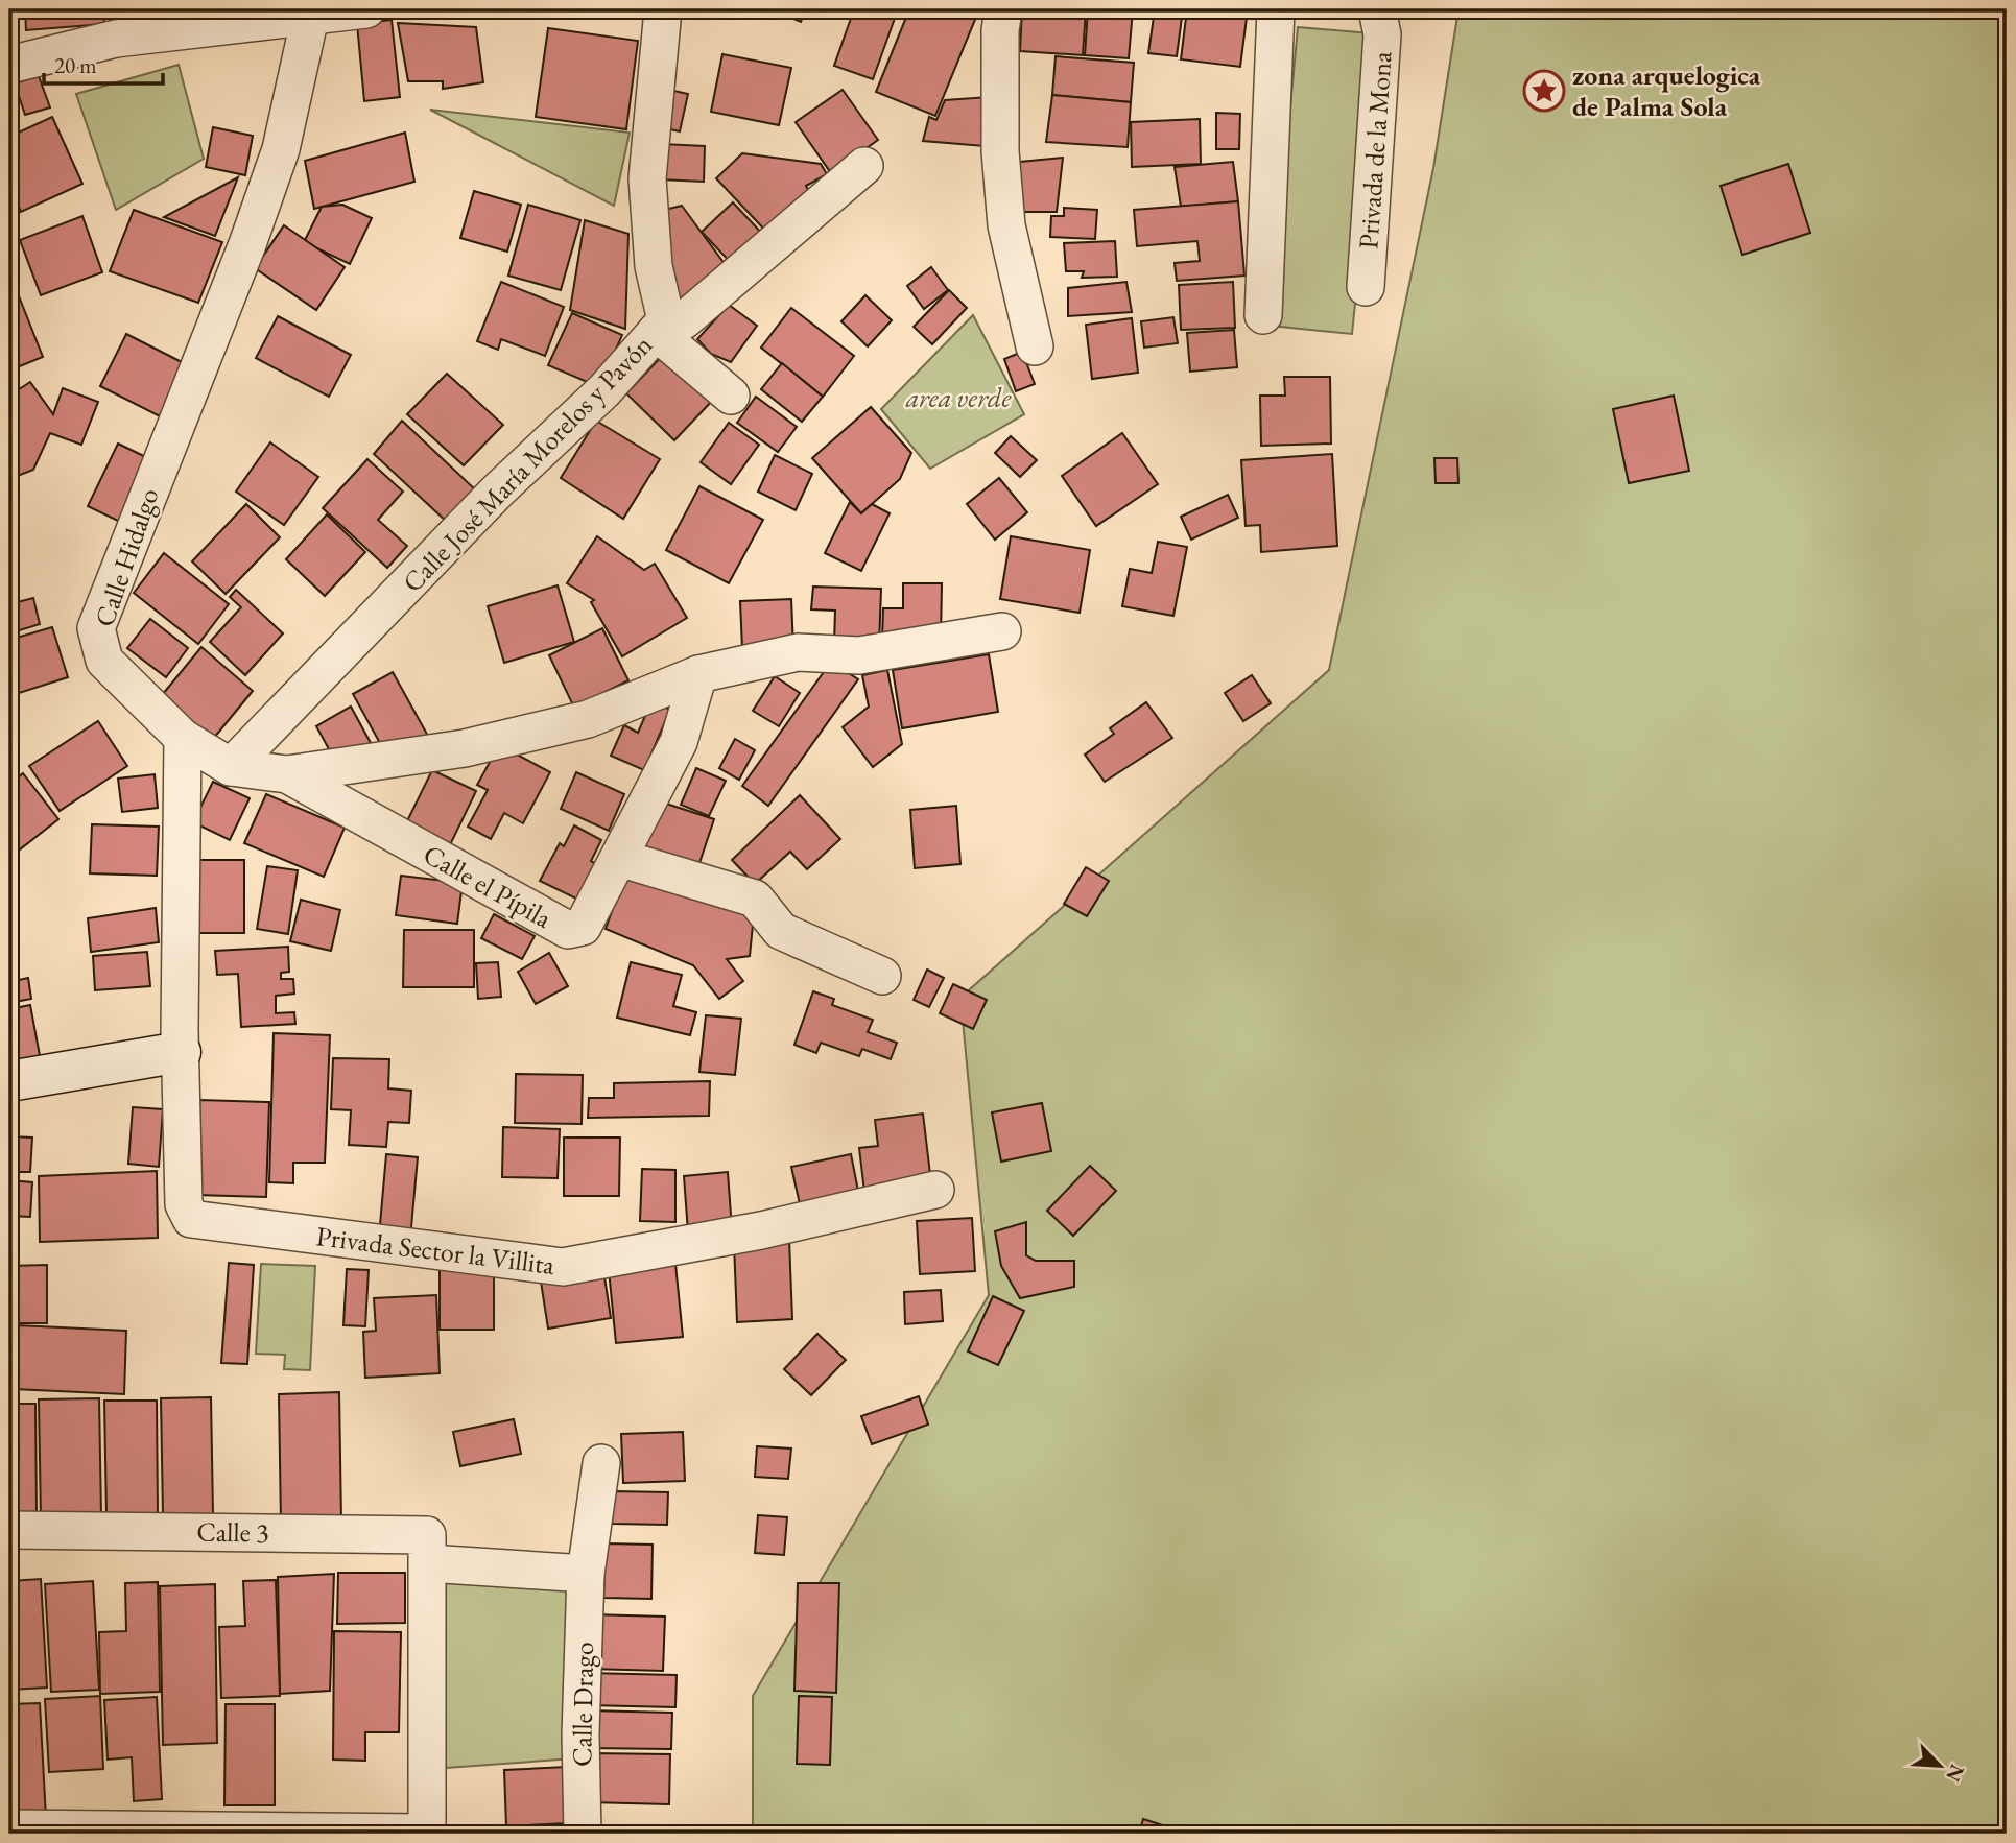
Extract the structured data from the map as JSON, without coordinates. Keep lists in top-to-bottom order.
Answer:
{
  "streets": {
    "street": [
      "Privada de la Mona",
      "Calle José María Morelos y Pavón",
      "Calle Hidalgo",
      "Calle el Pípila",
      "Privada Sector la Villita",
      "Calle 3",
      "Calle Drago"
    ]
  },
  "crossings": [
    ["Calle José María Morelos y Pavón", "Calle el Pípila"],
    ["Calle Hidalgo", "Calle el Pípila"]
  ],
  "parks": ["area verde"],
  "places": {
    "place": ["zona arquelogica de Palma Sola"]
  },
  "scale_bar": "20 m",
  "north": "bottom right"
}
